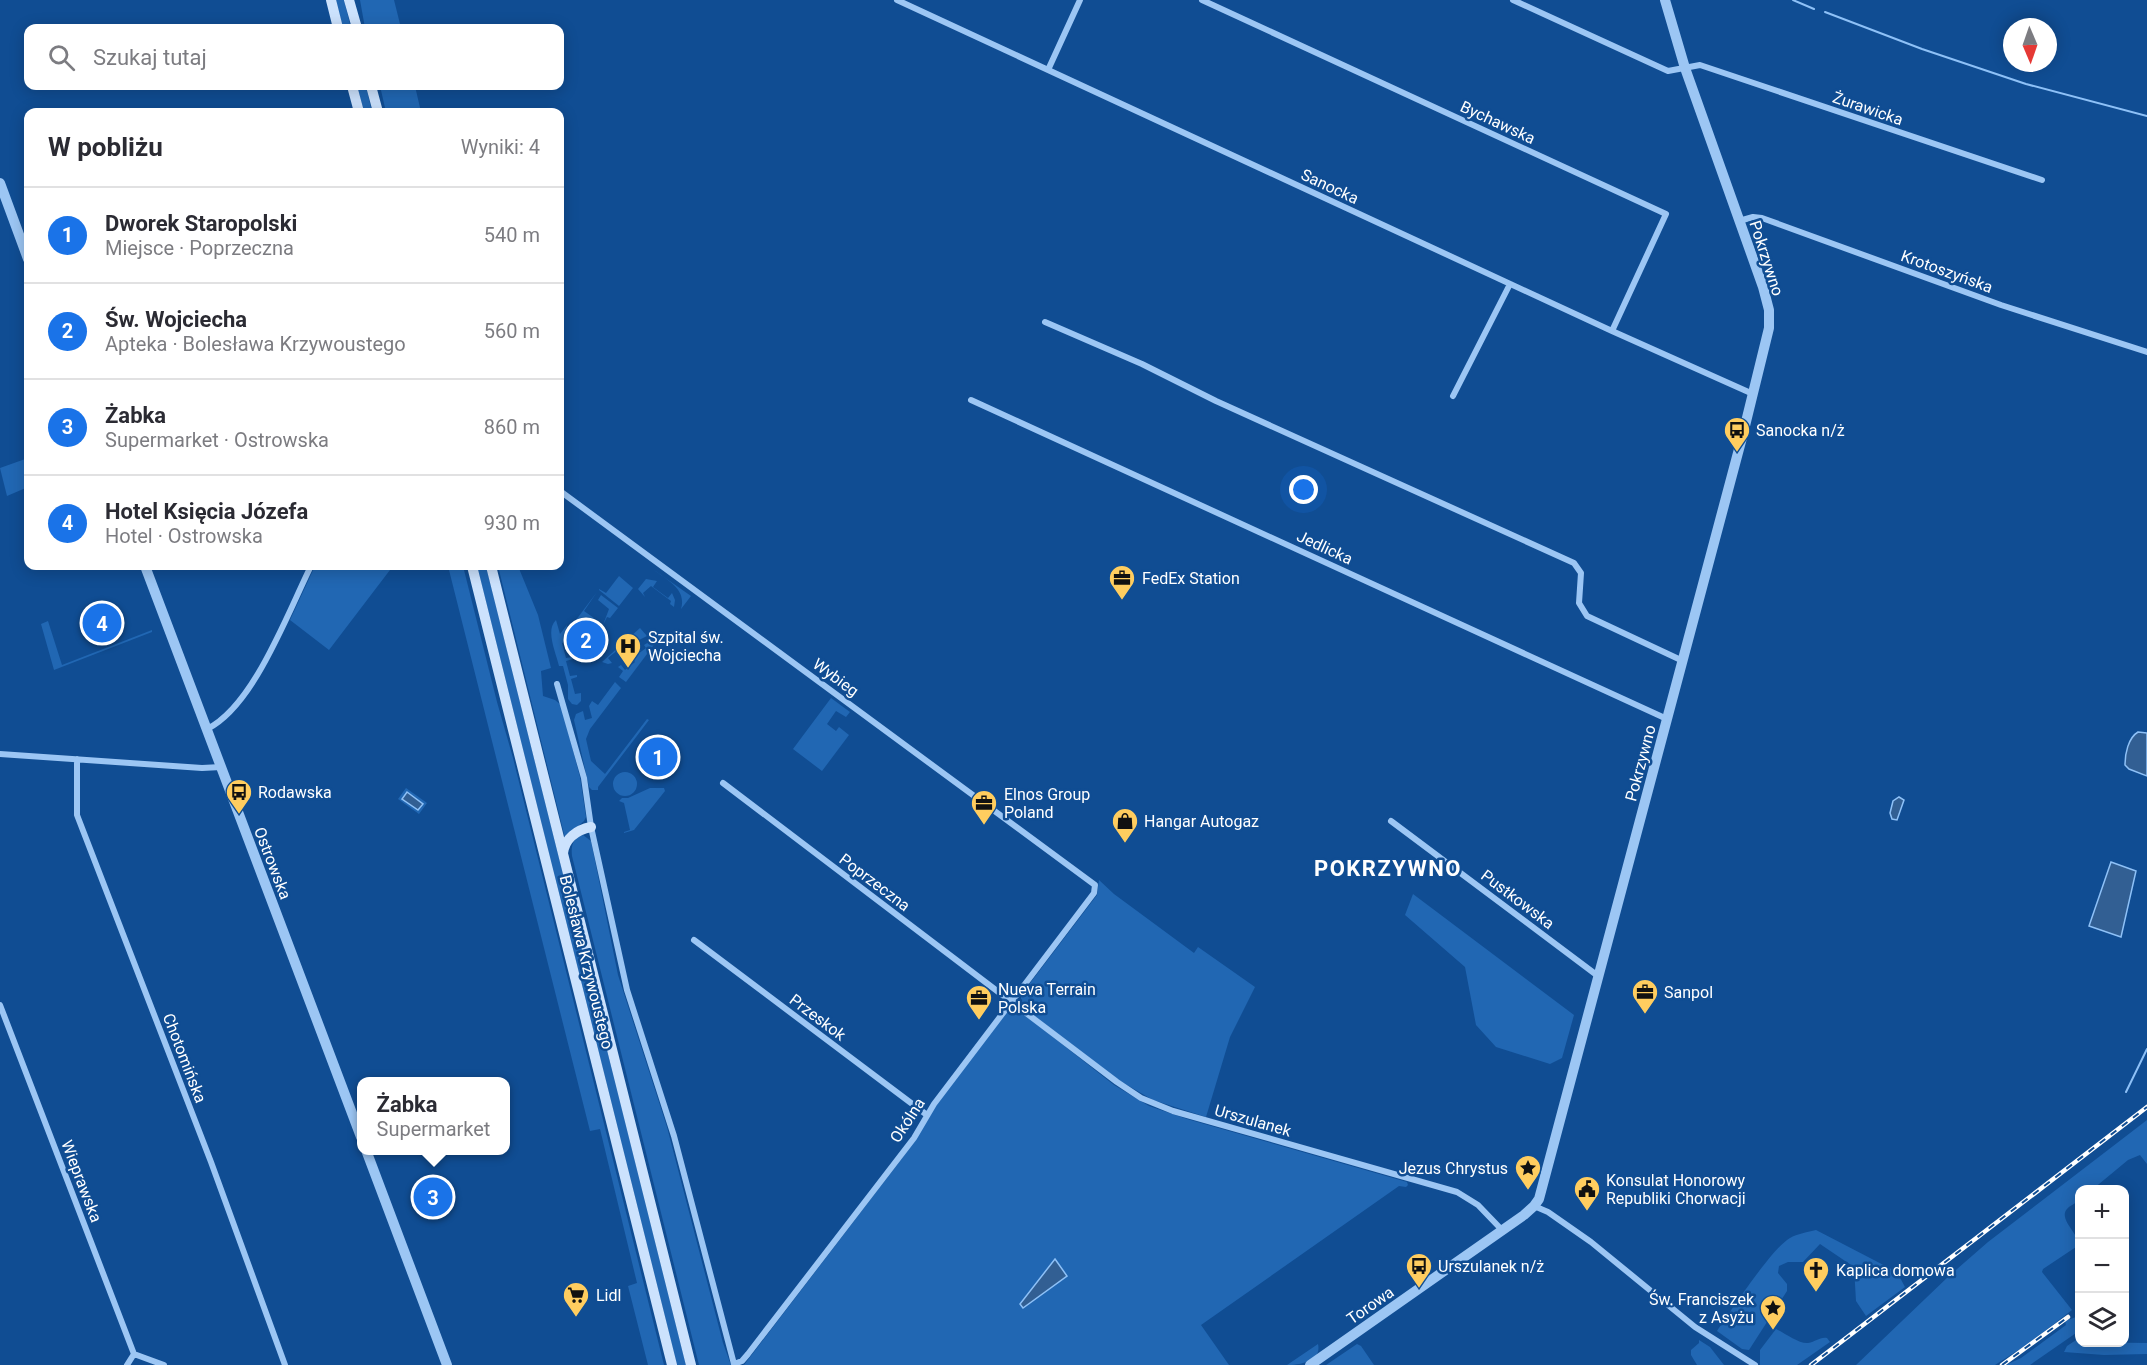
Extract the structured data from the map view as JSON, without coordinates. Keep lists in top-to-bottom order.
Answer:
{
  "streets": {
    "main road": ["Bolesława Krzywoustego"],
    "street": [
      "Żurawicka",
      "Bychawska",
      "Sanocka",
      "Pokrzywno",
      "Krotoszyńska",
      "Jedlicka",
      "Wybieg",
      "Ostrowska",
      "Poprzeczna",
      "Pustkowska",
      "Przeskok",
      "Chotomińska",
      "Okólna",
      "Urszulanek",
      "Wieprawska",
      "Torowa"
    ]
  },
  "crossings": [
    ["Żurawicka", "Pokrzywno"],
    ["Bychawska", "Sanocka"],
    ["Sanocka", "Pokrzywno"],
    ["Pokrzywno", "Krotoszyńska"],
    ["Pokrzywno", "Jedlicka"],
    ["Pokrzywno", "Pustkowska"],
    ["Pokrzywno", "Torowa"],
    ["Wybieg", "Okólna"],
    ["Poprzeczna", "Okólna"],
    ["Poprzeczna", "Urszulanek"],
    ["Bolesława Krzywoustego", "Okólna"],
    ["Przeskok", "Okólna"],
    ["Okólna", "Urszulanek"],
    ["Urszulanek", "Torowa"]
  ],
  "districts": ["POKRZYWNO"],
  "places": {
    "bus stop": ["Sanocka n/ż", "Rodawska", "Urszulanek n/ż"],
    "office": [
      "FedEx Station",
      "Elnos Group Poland",
      "Sanpol",
      "Nueva Terrain Polska"
    ],
    "hospital": ["Szpital św. Wojciecha"],
    "shop": ["Hangar Autogaz"],
    "place": ["Jezus Chrystus", "Św. Franciszek z Asyżu"],
    "public building": ["Konsulat Honorowy Republiki Chorwacji"],
    "church": ["Kaplica domowa"],
    "supermarket": ["Lidl"]
  },
  "north": "bottom",
  "page": {
    "search": "Szukaj tutaj",
    "heading": ["W pobliżu", "Wyniki: 4"],
    "list": [
      {
        "mark": "1",
        "name": "Dworek Staropolski",
        "note": "Miejsce · Poprzeczna",
        "value": "540 m"
      },
      {
        "mark": "2",
        "name": "Św. Wojciecha",
        "note": "Apteka · Bolesława Krzywoustego",
        "value": "560 m"
      },
      {
        "mark": "3",
        "name": "Żabka",
        "note": "Supermarket · Ostrowska",
        "value": "860 m"
      },
      {
        "mark": "4",
        "name": "Hotel Księcia Józefa",
        "note": "Hotel · Ostrowska",
        "value": "930 m"
      }
    ],
    "pins": [
      "4",
      "2",
      "1",
      "3"
    ],
    "popup": ["Żabka", "Supermarket"],
    "map_buttons": ["+", "−"]
  }
}
